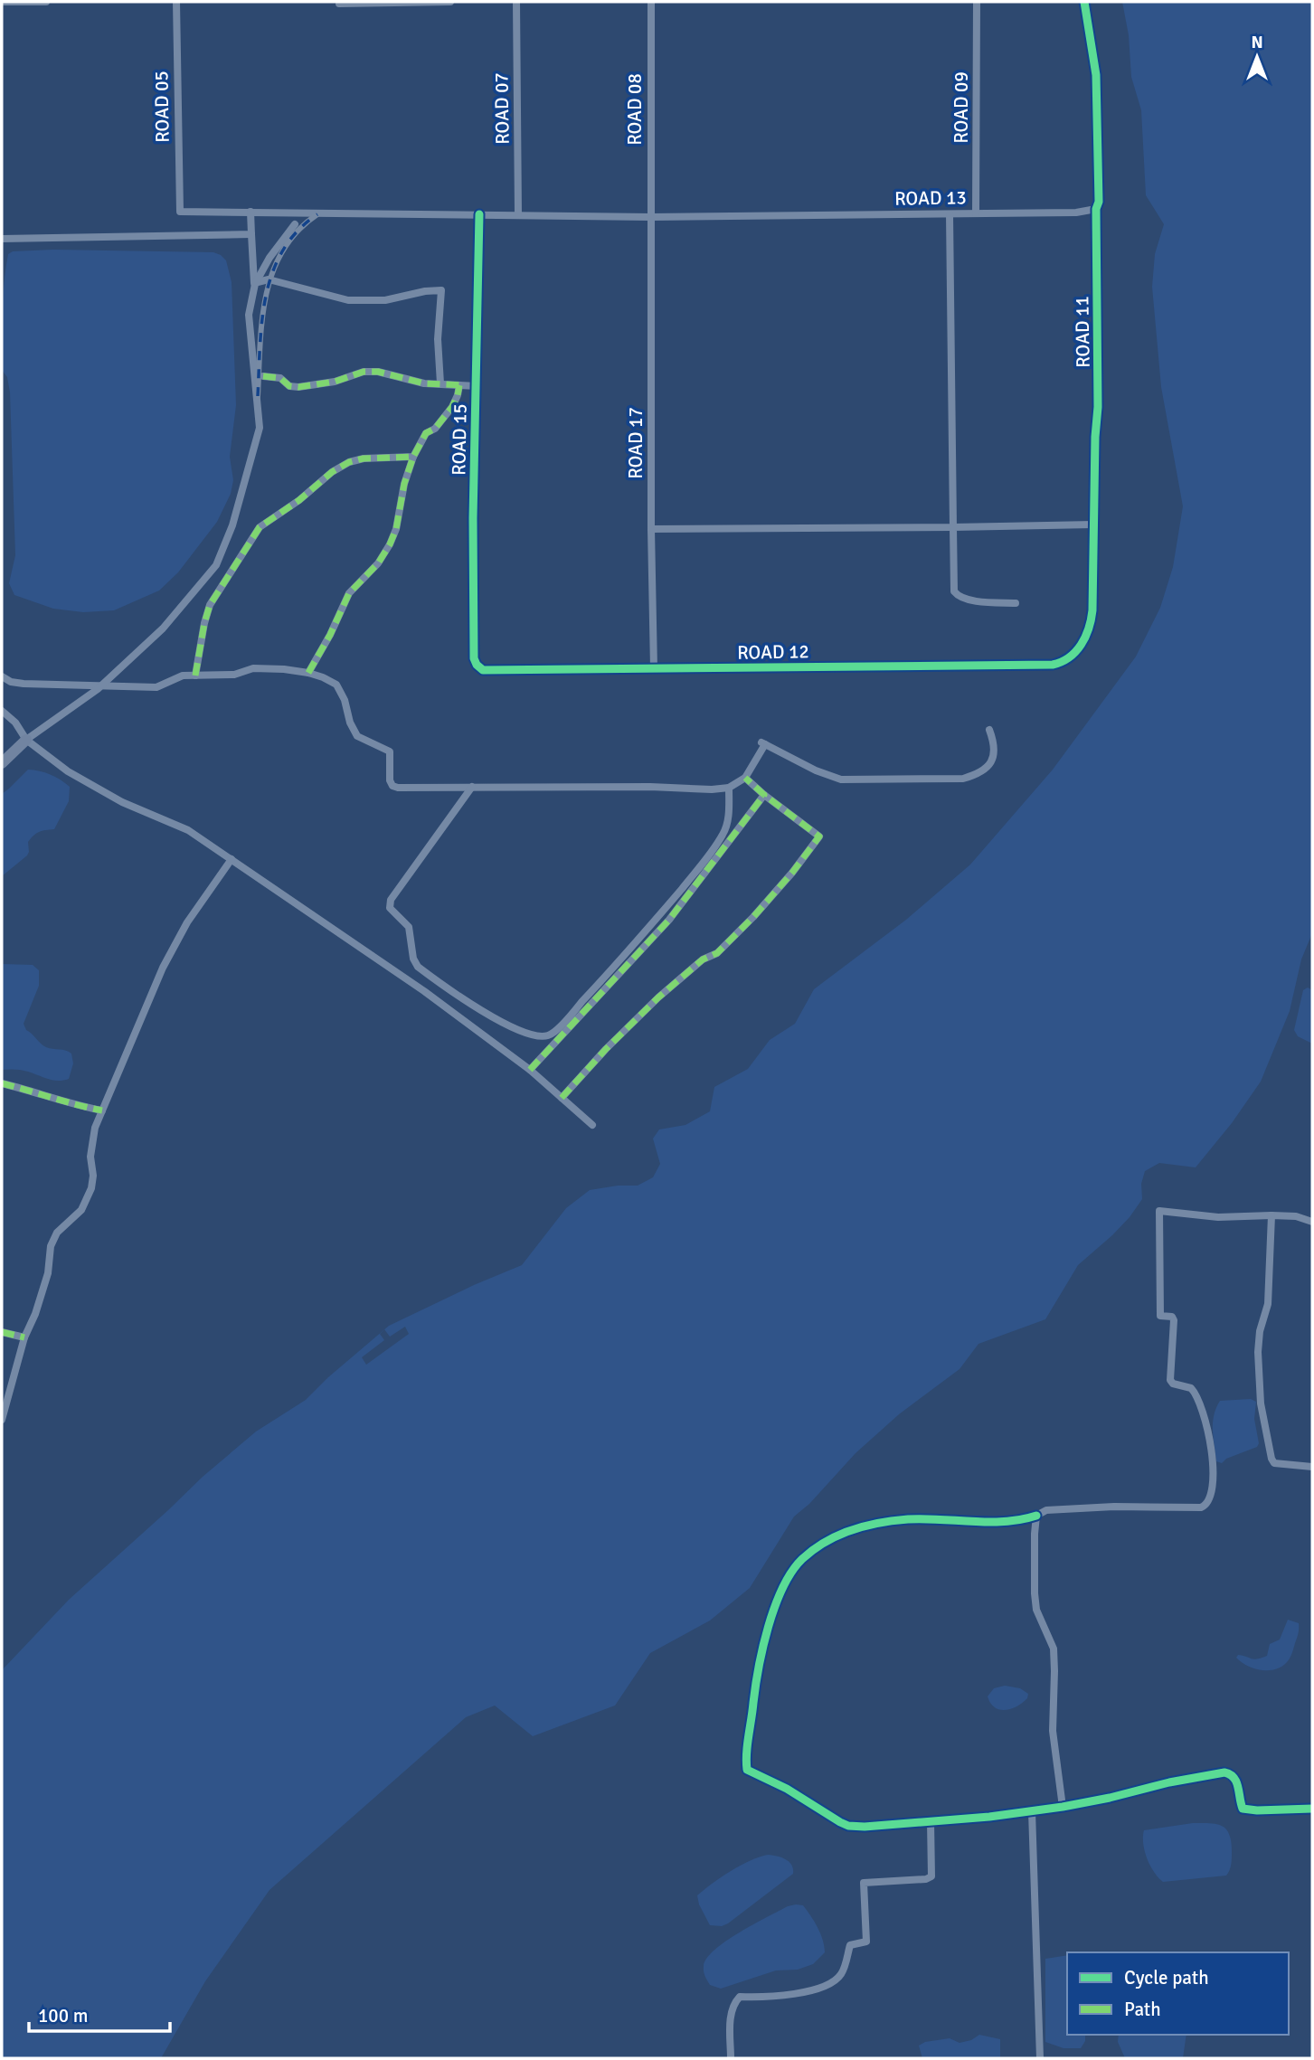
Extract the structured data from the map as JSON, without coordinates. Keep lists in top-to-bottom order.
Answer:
{
  "streets": {
    "street": [
      "ROAD 05",
      "ROAD 09",
      "ROAD 07",
      "ROAD 08",
      "ROAD 13",
      "ROAD 11",
      "ROAD 15",
      "ROAD 17",
      "ROAD 12"
    ]
  },
  "crossings": [
    ["ROAD 05", "ROAD 13"],
    ["ROAD 09", "ROAD 13"],
    ["ROAD 07", "ROAD 13"],
    ["ROAD 08", "ROAD 13"],
    ["ROAD 08", "ROAD 17"],
    ["ROAD 13", "ROAD 11"],
    ["ROAD 13", "ROAD 15"],
    ["ROAD 13", "ROAD 17"],
    ["ROAD 11", "ROAD 12"],
    ["ROAD 15", "ROAD 12"],
    ["ROAD 17", "ROAD 12"]
  ],
  "legend": ["Cycle path", "Path"],
  "scale_bar": "100 m",
  "north": "top"
}
